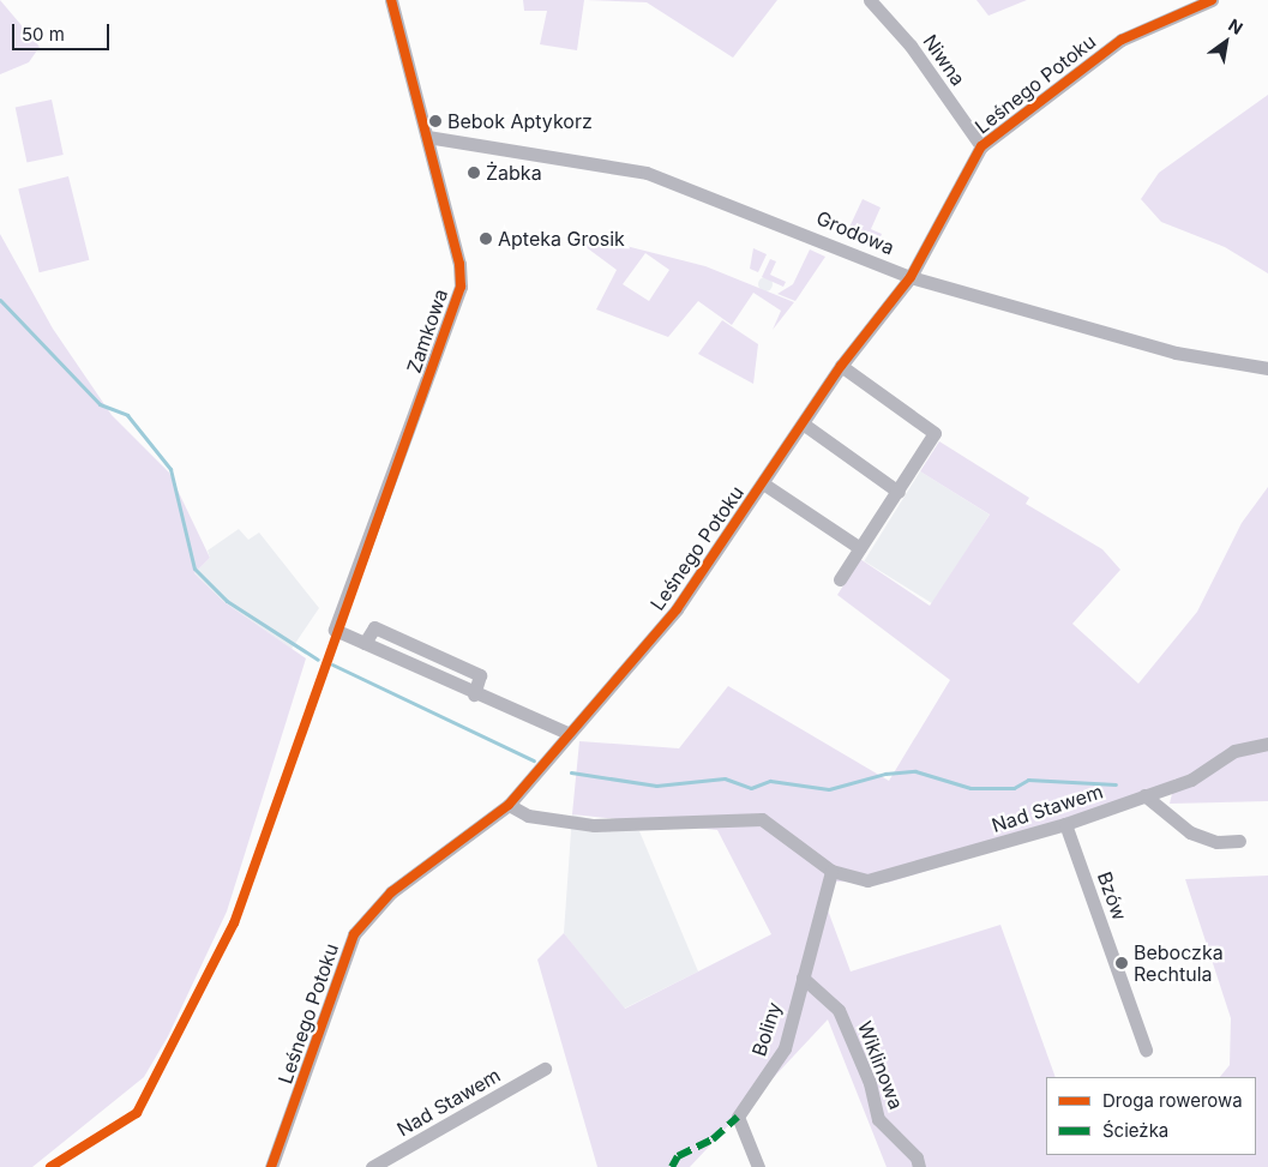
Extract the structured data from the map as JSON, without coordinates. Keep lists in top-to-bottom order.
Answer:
{
  "streets": {
    "street": [
      "Niwna",
      "Leśnego Potoku",
      "Grodowa",
      "Zamkowa",
      "Nad Stawem",
      "Bzów",
      "Boliny",
      "Wiklinowa"
    ]
  },
  "crossings": [
    ["Niwna", "Leśnego Potoku"],
    ["Leśnego Potoku", "Grodowa"],
    ["Leśnego Potoku", "Zamkowa"],
    ["Leśnego Potoku", "Nad Stawem"],
    ["Grodowa", "Zamkowa"],
    ["Nad Stawem", "Bzów"],
    ["Boliny", "Wiklinowa"]
  ],
  "places": [
    "Bebok Aptykorz",
    "Żabka",
    "Apteka Grosik",
    "Beboczka Rechtula"
  ],
  "legend": ["Droga rowerowa", "Ścieżka"],
  "scale_bar": "50 m",
  "north": "top right"
}
